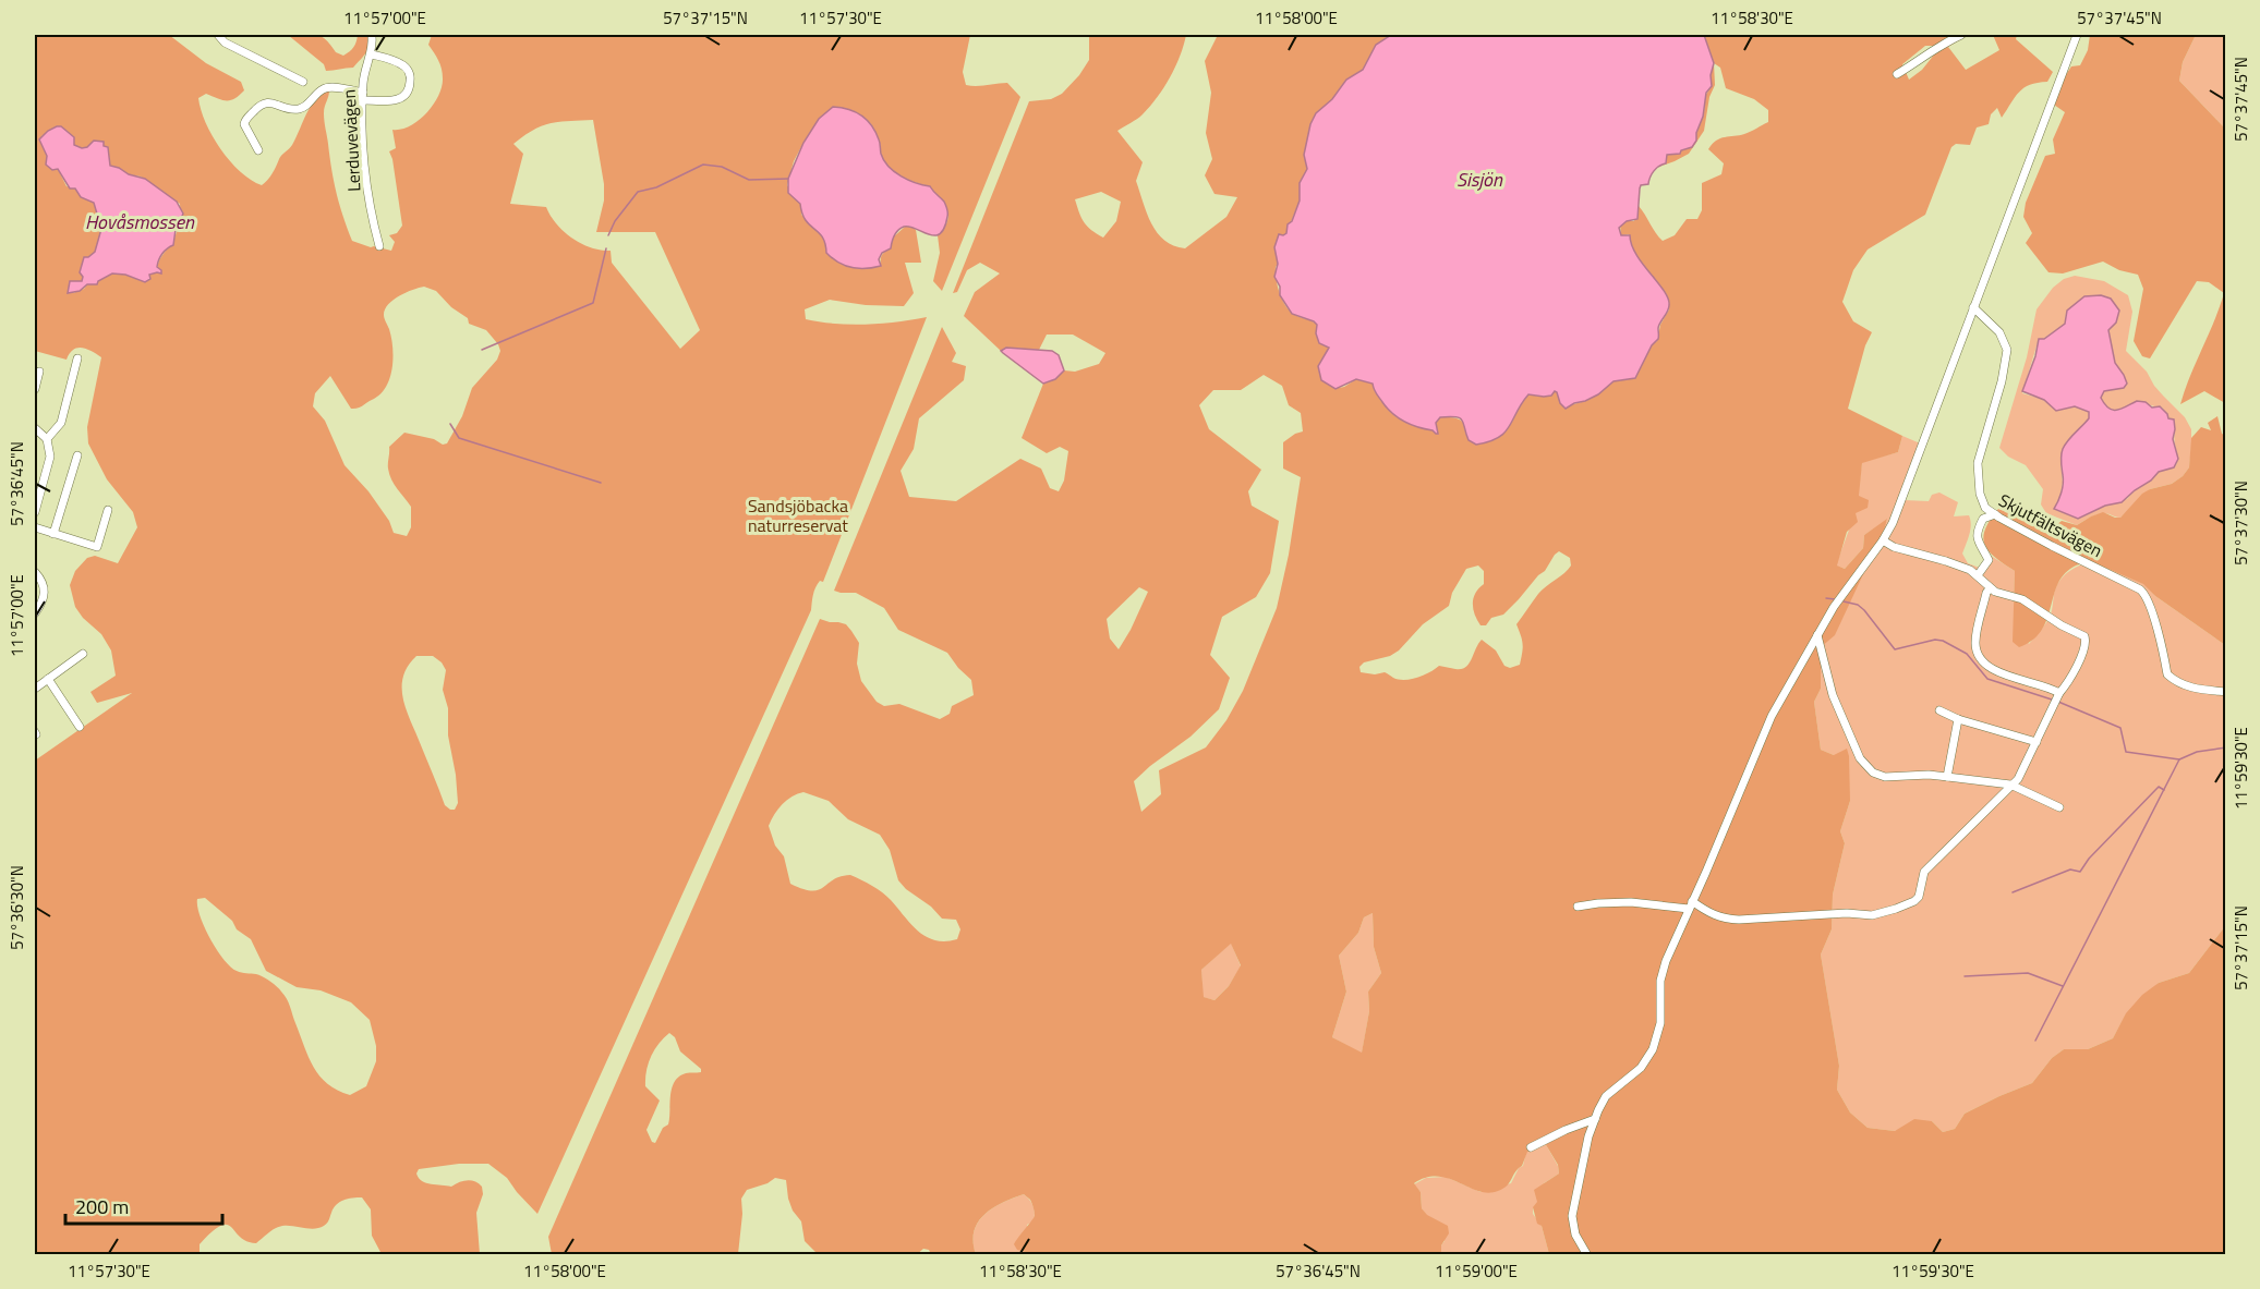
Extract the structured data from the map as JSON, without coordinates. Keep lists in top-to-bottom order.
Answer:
{
  "streets": {
    "street": ["Lerduvevägen", "Skjutfältsvägen"]
  },
  "water": ["Sisjön", "Hovåsmossen"],
  "parks": ["Sandsjöbacka naturreservat"],
  "scale_bar": "200 m",
  "coordinates": [
    "11°57'00\"E",
    "57°37'15\"N",
    "11°57'30\"E",
    "11°58'00\"E",
    "11°58'30\"E",
    "57°37'45\"N",
    "57°36'45\"N",
    "57°37'30\"N",
    "11°59'30\"E",
    "57°36'30\"N",
    "11°59'00\"E"
  ]
}
